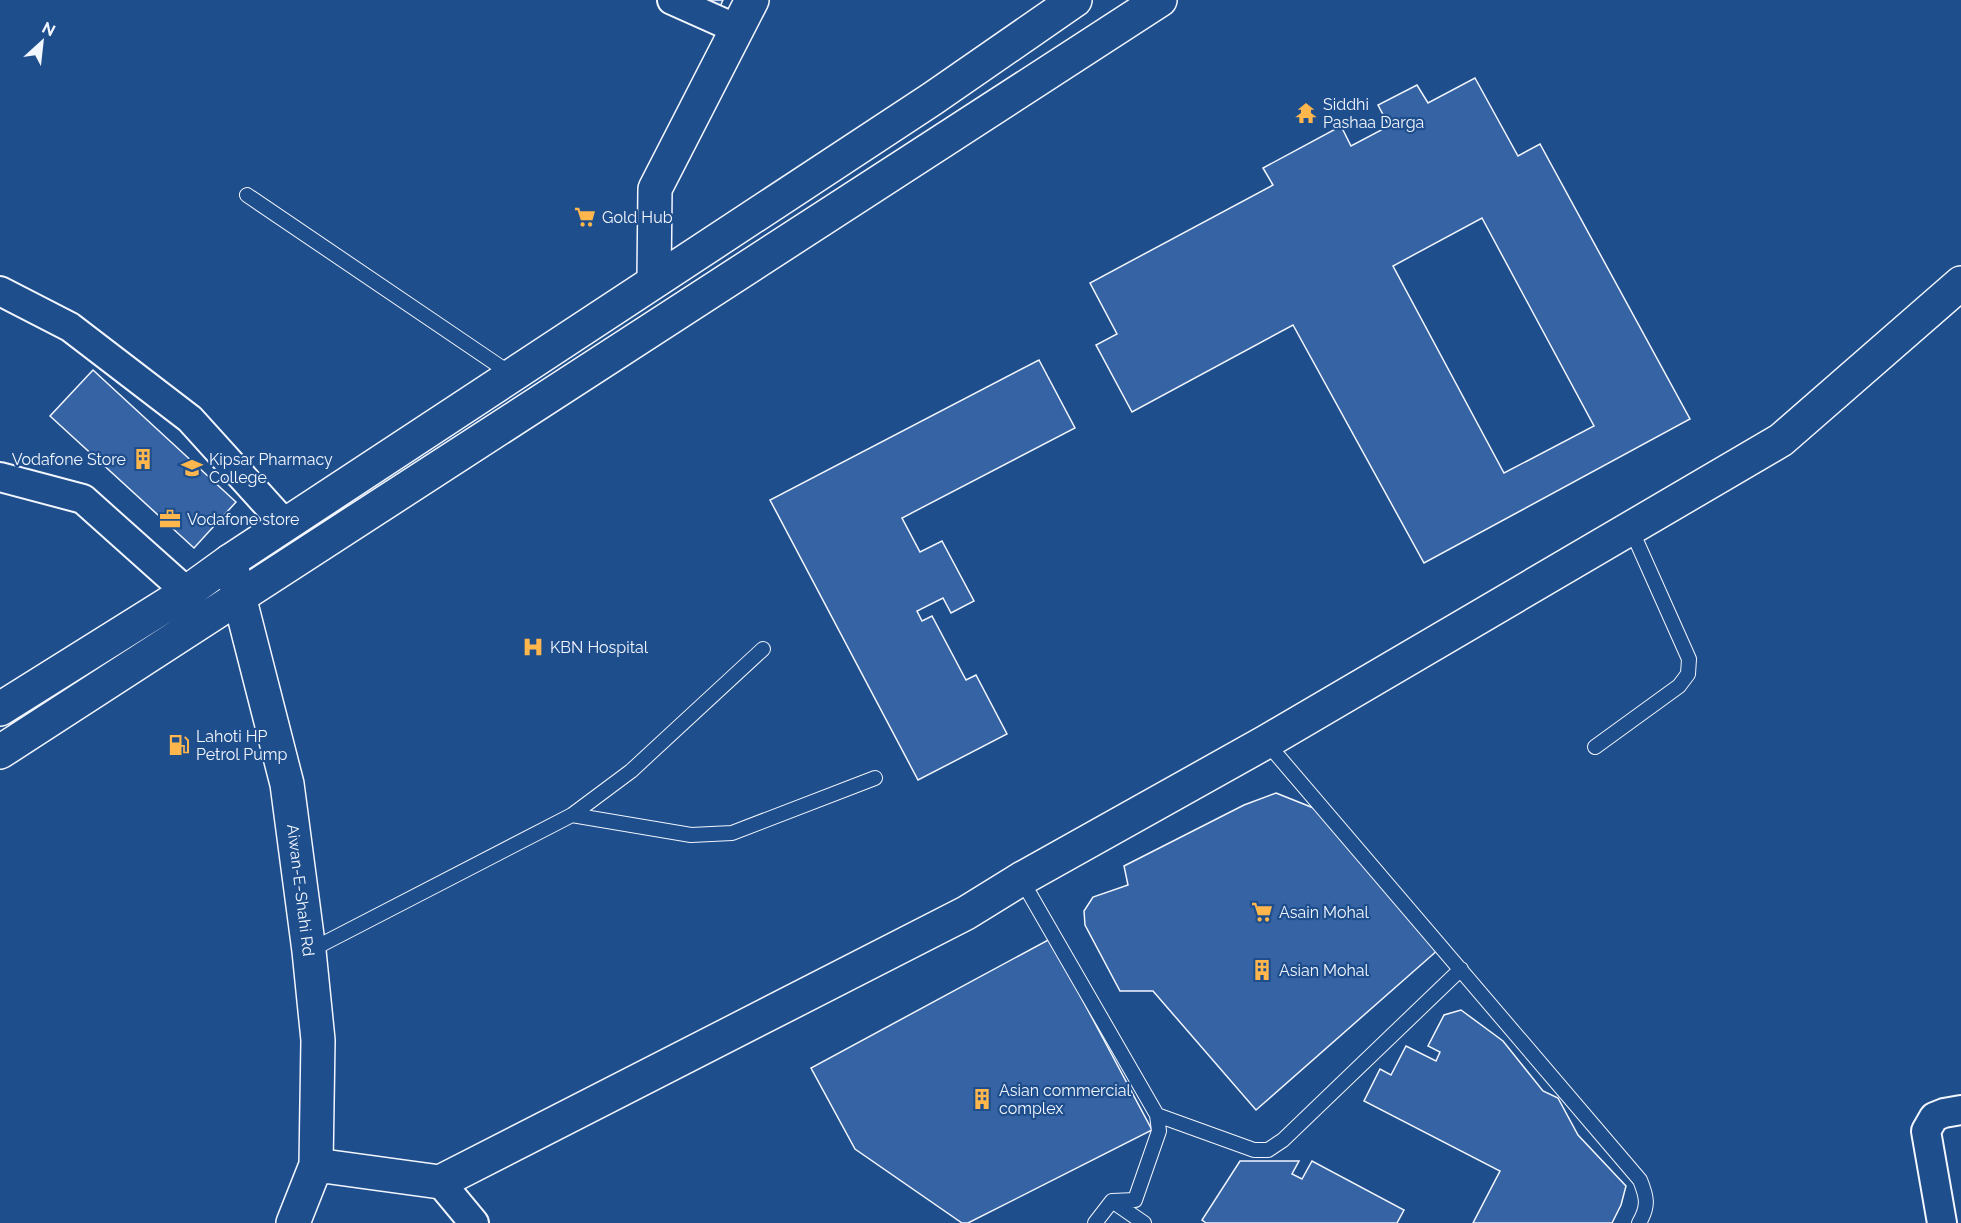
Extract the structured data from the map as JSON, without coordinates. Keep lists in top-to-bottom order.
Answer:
{
  "streets": {
    "main road": ["Aiwan-E-Shahi Rd"]
  },
  "places": {
    "temple": ["Siddhi Pashaa Darga"],
    "supermarket": ["Gold Hub", "Asain Mohal"],
    "building": ["Vodafone Store", "Asian Mohal", "Asian commercial complex"],
    "school or university": ["Kipsar Pharmacy College"],
    "office": ["Vodafone store"],
    "hospital": ["KBN Hospital"],
    "fuel station": ["Lahoti HP Petrol Pump"]
  },
  "north": "top right"
}
